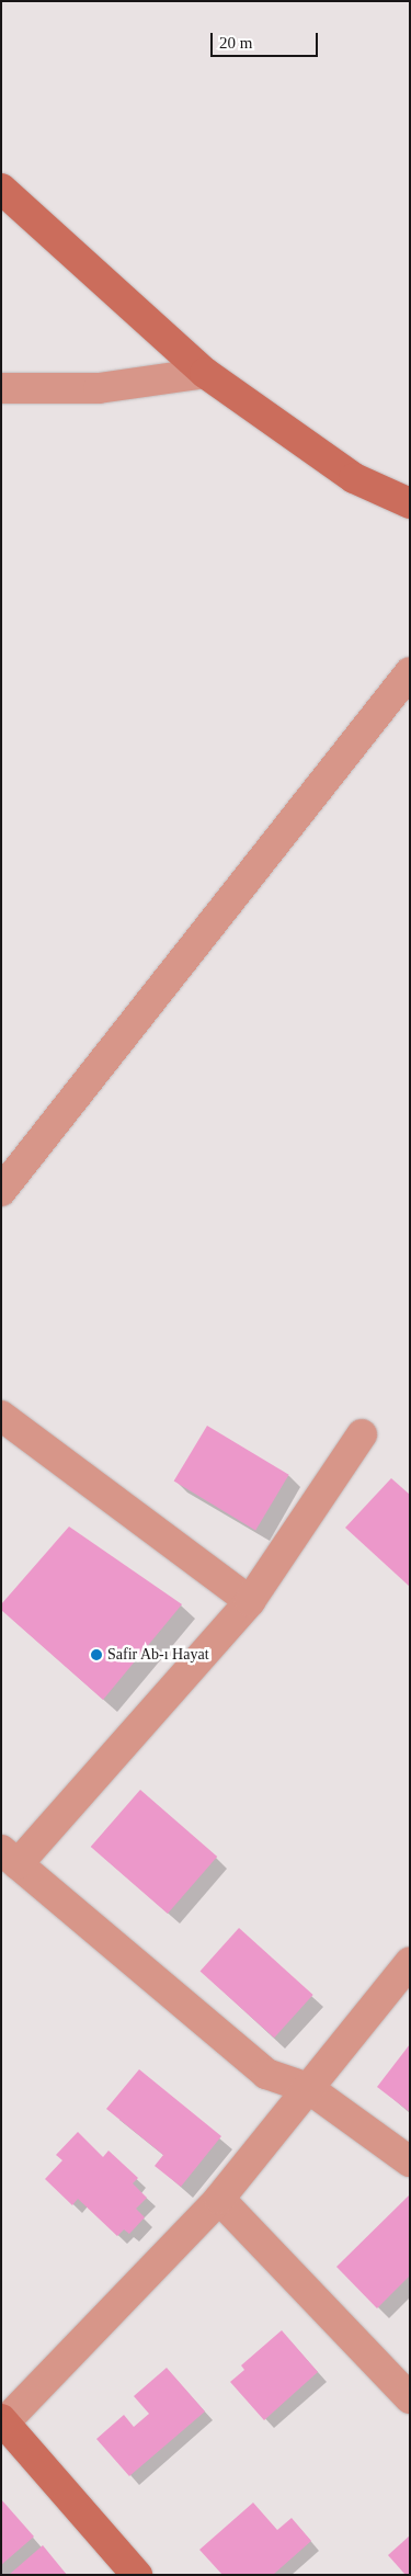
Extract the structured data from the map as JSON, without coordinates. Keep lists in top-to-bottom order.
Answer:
{
  "places": ["Safir Ab-ı Hayat"],
  "scale_bar": "20 m"
}
